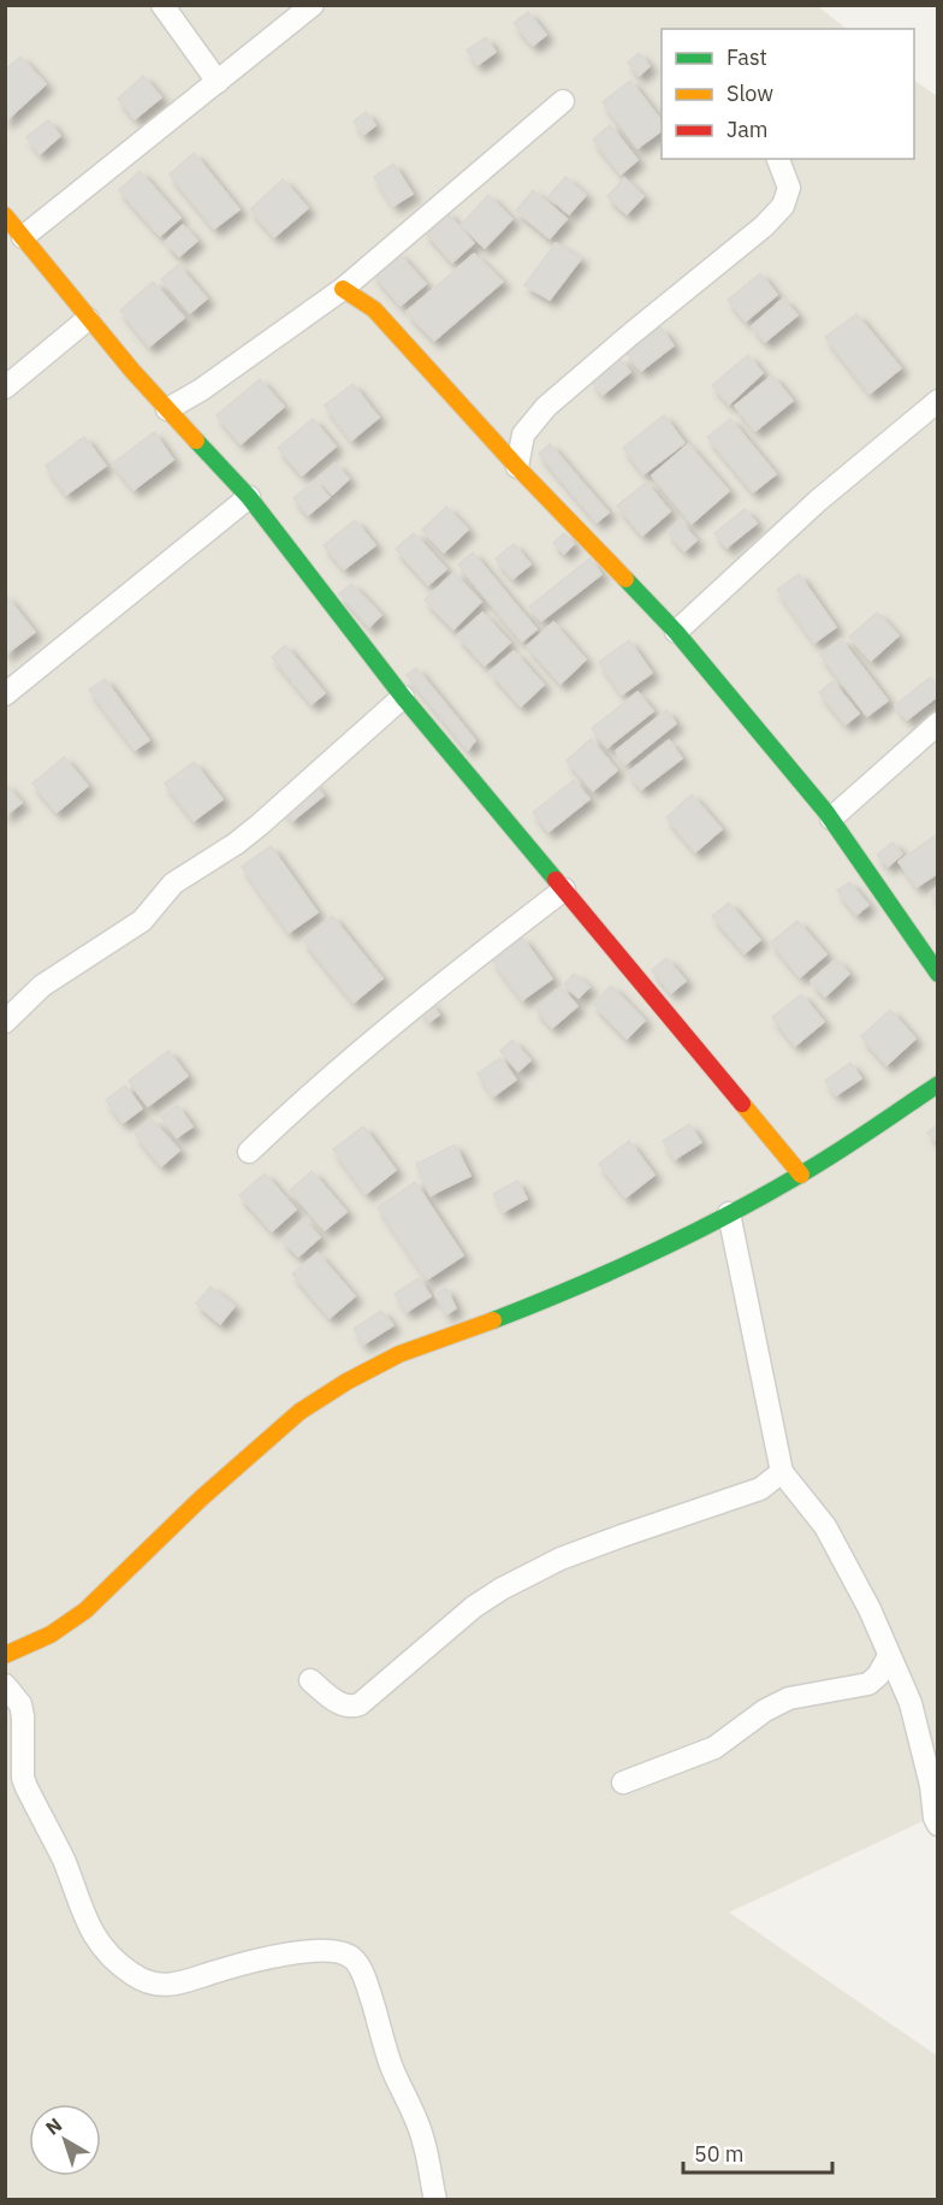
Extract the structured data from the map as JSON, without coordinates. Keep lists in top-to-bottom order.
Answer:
{
  "legend": ["Fast", "Slow", "Jam"],
  "scale_bar": "50 m",
  "north": "top left"
}
